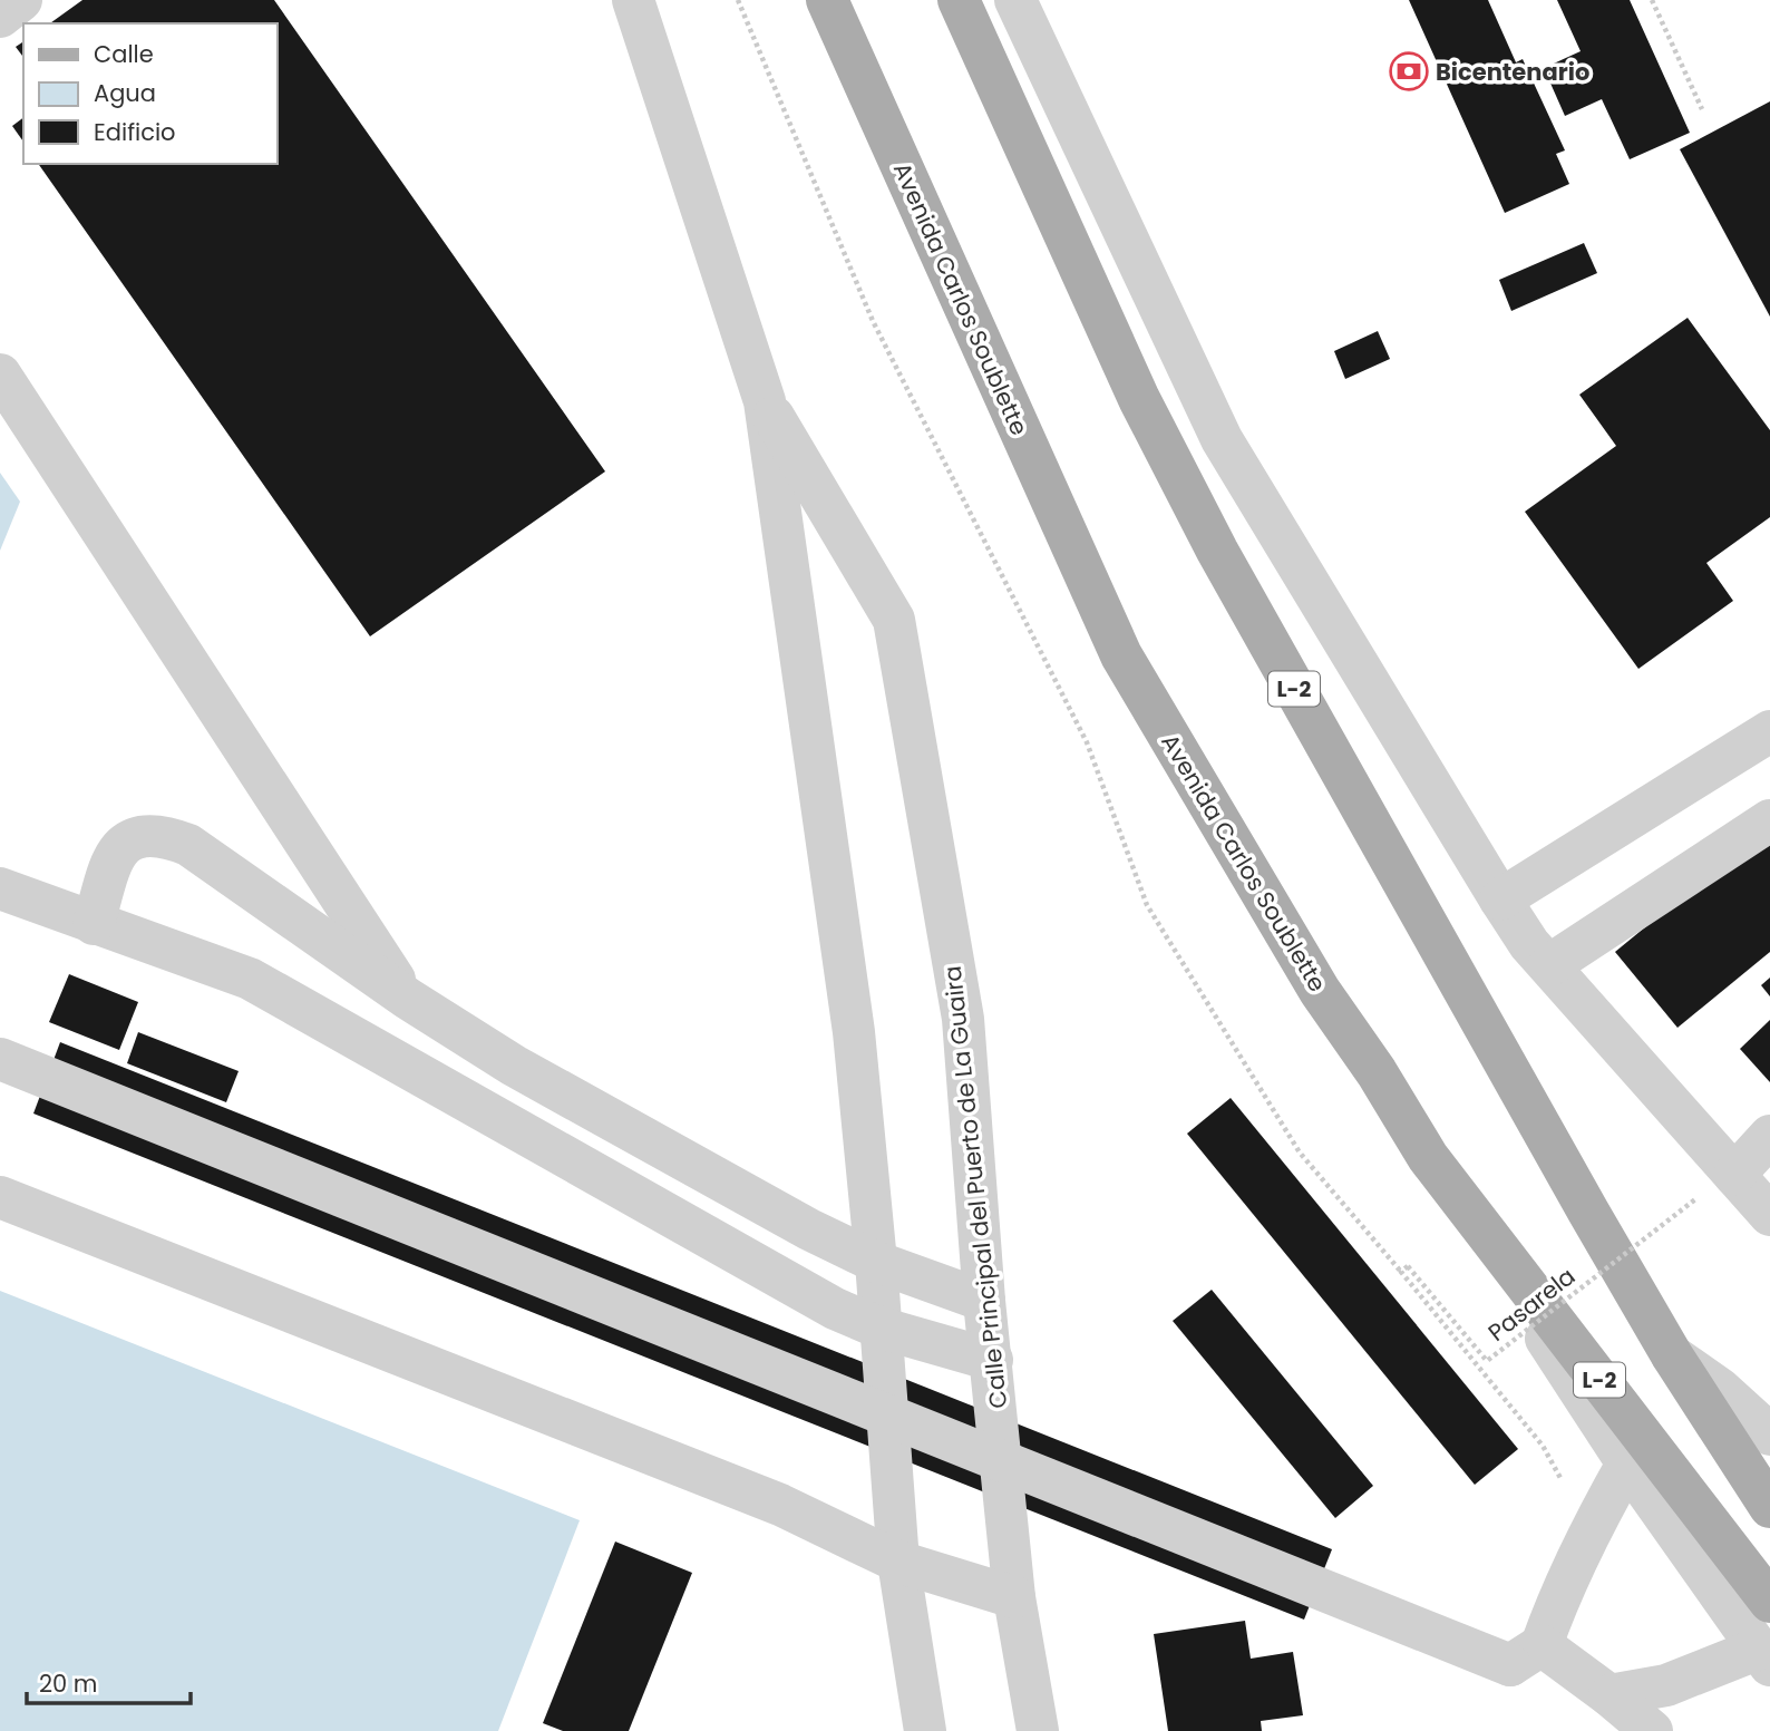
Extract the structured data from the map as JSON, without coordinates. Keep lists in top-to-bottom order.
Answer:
{
  "streets": {
    "main road": ["Avenida Carlos Soublette", "L-2"],
    "street": ["Calle Principal del Puerto de La Guaira"],
    "path": ["Pasarela"]
  },
  "crossings": [
    ["Avenida Carlos Soublette", "L-2"]
  ],
  "places": {
    "bank": ["Bicentenario"]
  },
  "legend": ["Calle", "Agua", "Edificio"],
  "scale_bar": "20 m"
}
